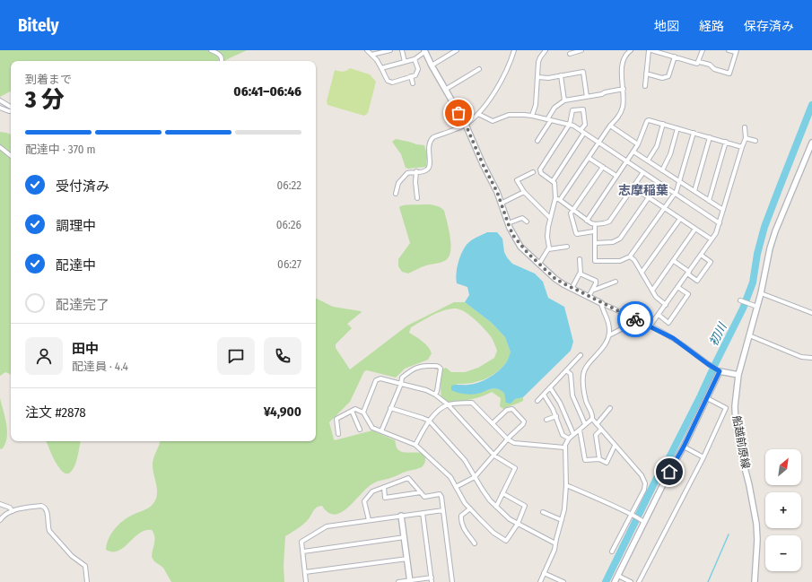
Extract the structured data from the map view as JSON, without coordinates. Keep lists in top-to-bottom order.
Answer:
{
  "streets": {
    "main road": ["船越前原線"]
  },
  "districts": ["志摩稲葉"],
  "water": ["初川"],
  "north": "top right",
  "page": {
    "header": "Bitely",
    "nav": ["地図", "経路", "保存済み"],
    "heading": ["3 分", "到着まで", "06:41–06:46"],
    "panel": [
      "田中",
      "配達員 · 4.4",
      "注文 #2878",
      "¥4,900"
    ],
    "bar": "配達中 · 370 m",
    "list": [
      ["受付済み", "06:22"],
      ["調理中", "06:26"],
      ["配達中", "06:27"],
      "配達完了"
    ],
    "map_buttons": ["+", "−"]
  }
}
